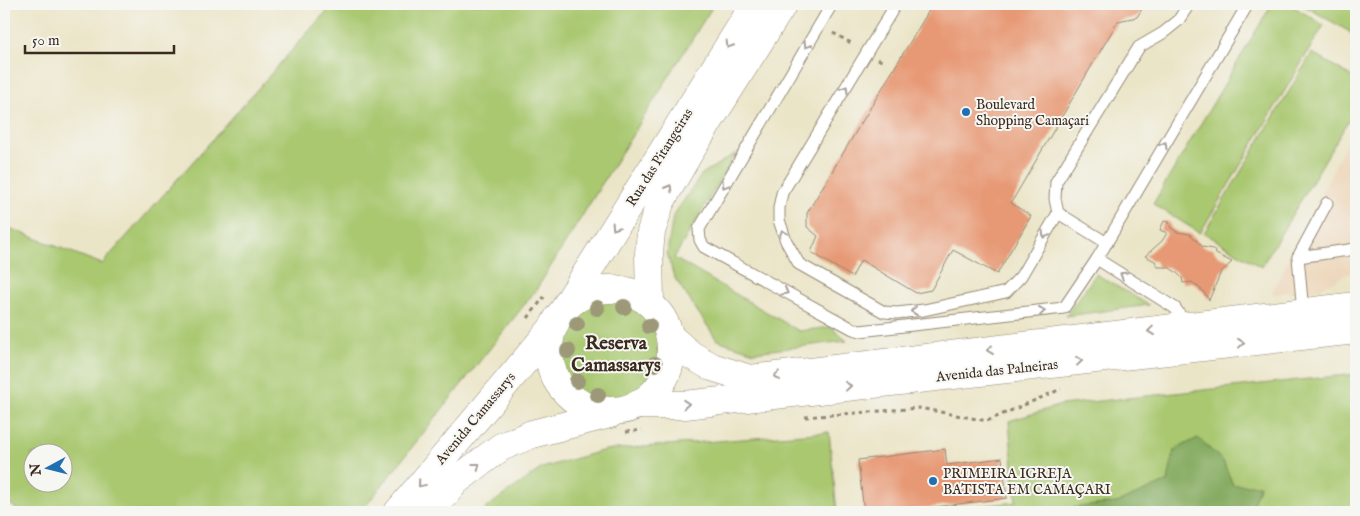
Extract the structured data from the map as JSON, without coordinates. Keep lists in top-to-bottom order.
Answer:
{
  "streets": {
    "street": ["Rua das Pitangeiras", "Avenida das Palneiras", "Avenida Camassarys"]
  },
  "crossings": [
    ["Rua das Pitangeiras", "Avenida das Palneiras"],
    ["Rua das Pitangeiras", "Avenida Camassarys"],
    ["Avenida das Palneiras", "Avenida Camassarys"]
  ],
  "districts": ["Reserva Camassarys"],
  "places": ["Boulevard Shopping Camaçari", "PRIMEIRA IGREJA BATISTA EM CAMAÇARI"],
  "scale_bar": "50 m",
  "north": "left"
}
